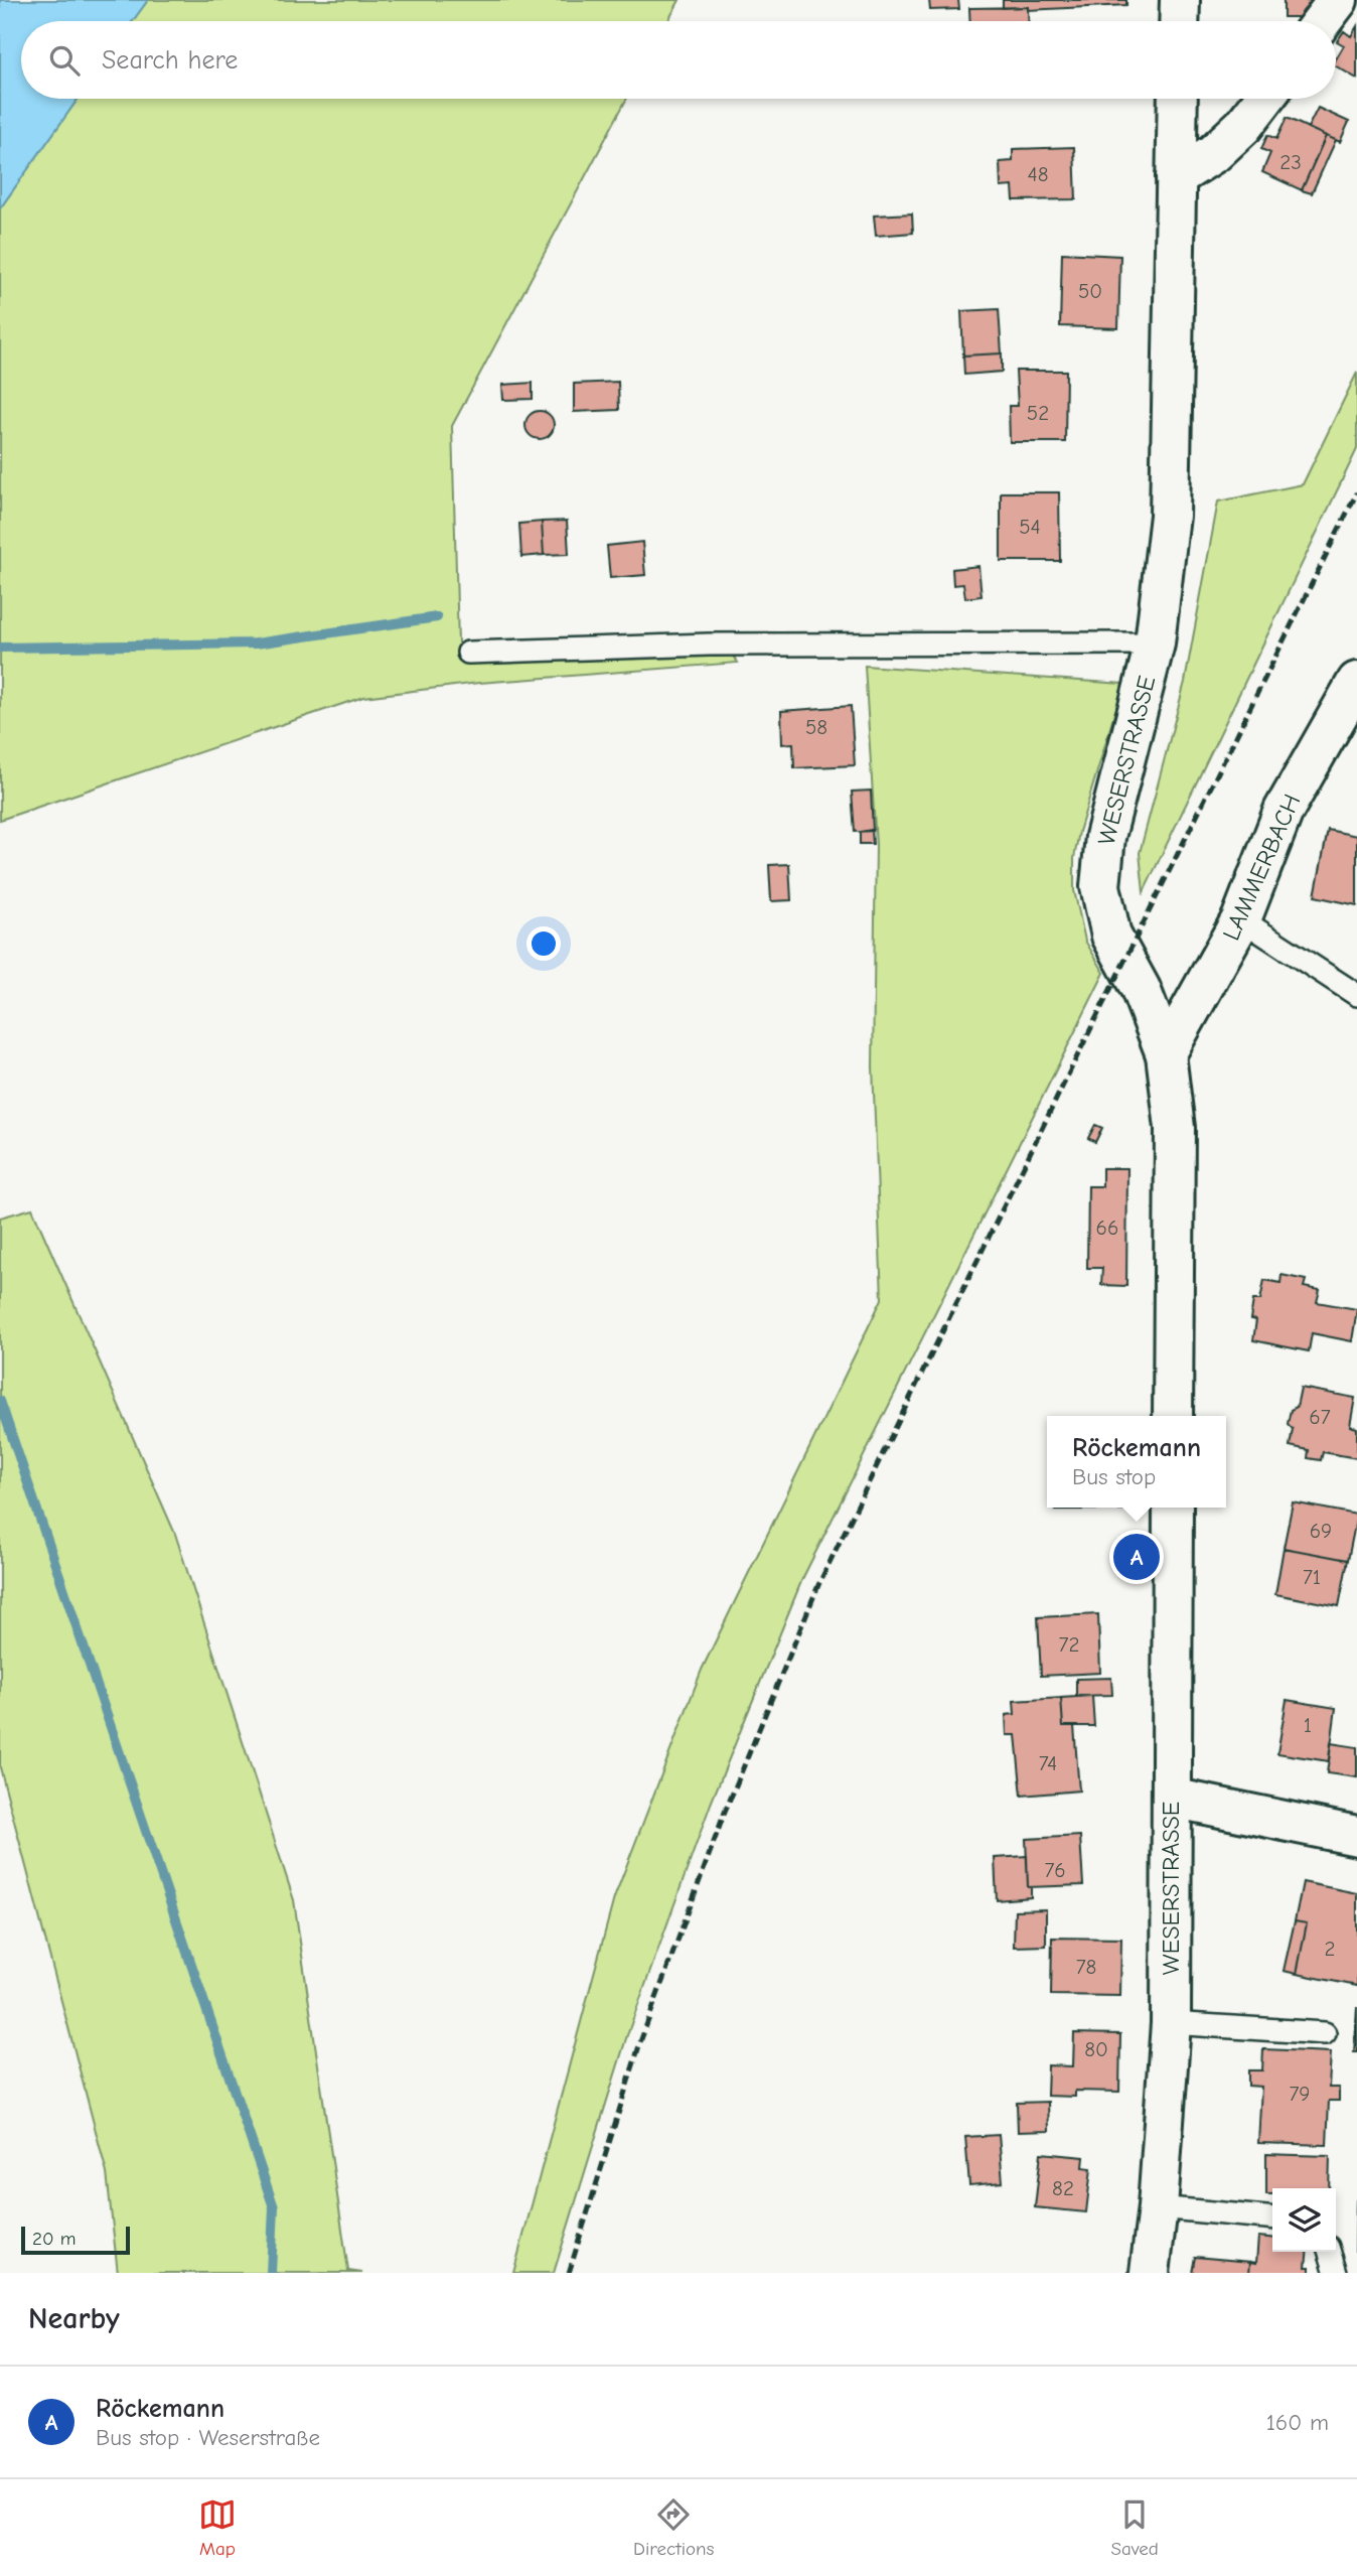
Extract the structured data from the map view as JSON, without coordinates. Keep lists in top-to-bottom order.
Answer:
{
  "streets": {
    "main road": ["WESERSTRASSE", "LAMMERBACH"]
  },
  "crossings": [
    ["WESERSTRASSE", "LAMMERBACH"]
  ],
  "house_numbers": [
    "23",
    "48",
    "50",
    "52",
    "54",
    "58",
    "66",
    "67",
    "69",
    "71",
    "72",
    "1",
    "74",
    "76",
    "2",
    "78",
    "80",
    "79",
    "82"
  ],
  "scale_bar": "20 m",
  "page": {
    "search": "Search here",
    "popup": ["Röckemann", "Bus stop"],
    "pins": "A",
    "scale": "20 m",
    "heading": "Nearby",
    "list": [
      {
        "mark": "A",
        "name": "Röckemann",
        "note": "Bus stop · Weserstraße",
        "value": "160 m"
      }
    ],
    "nav": ["Map", "Directions", "Saved"]
  }
}
